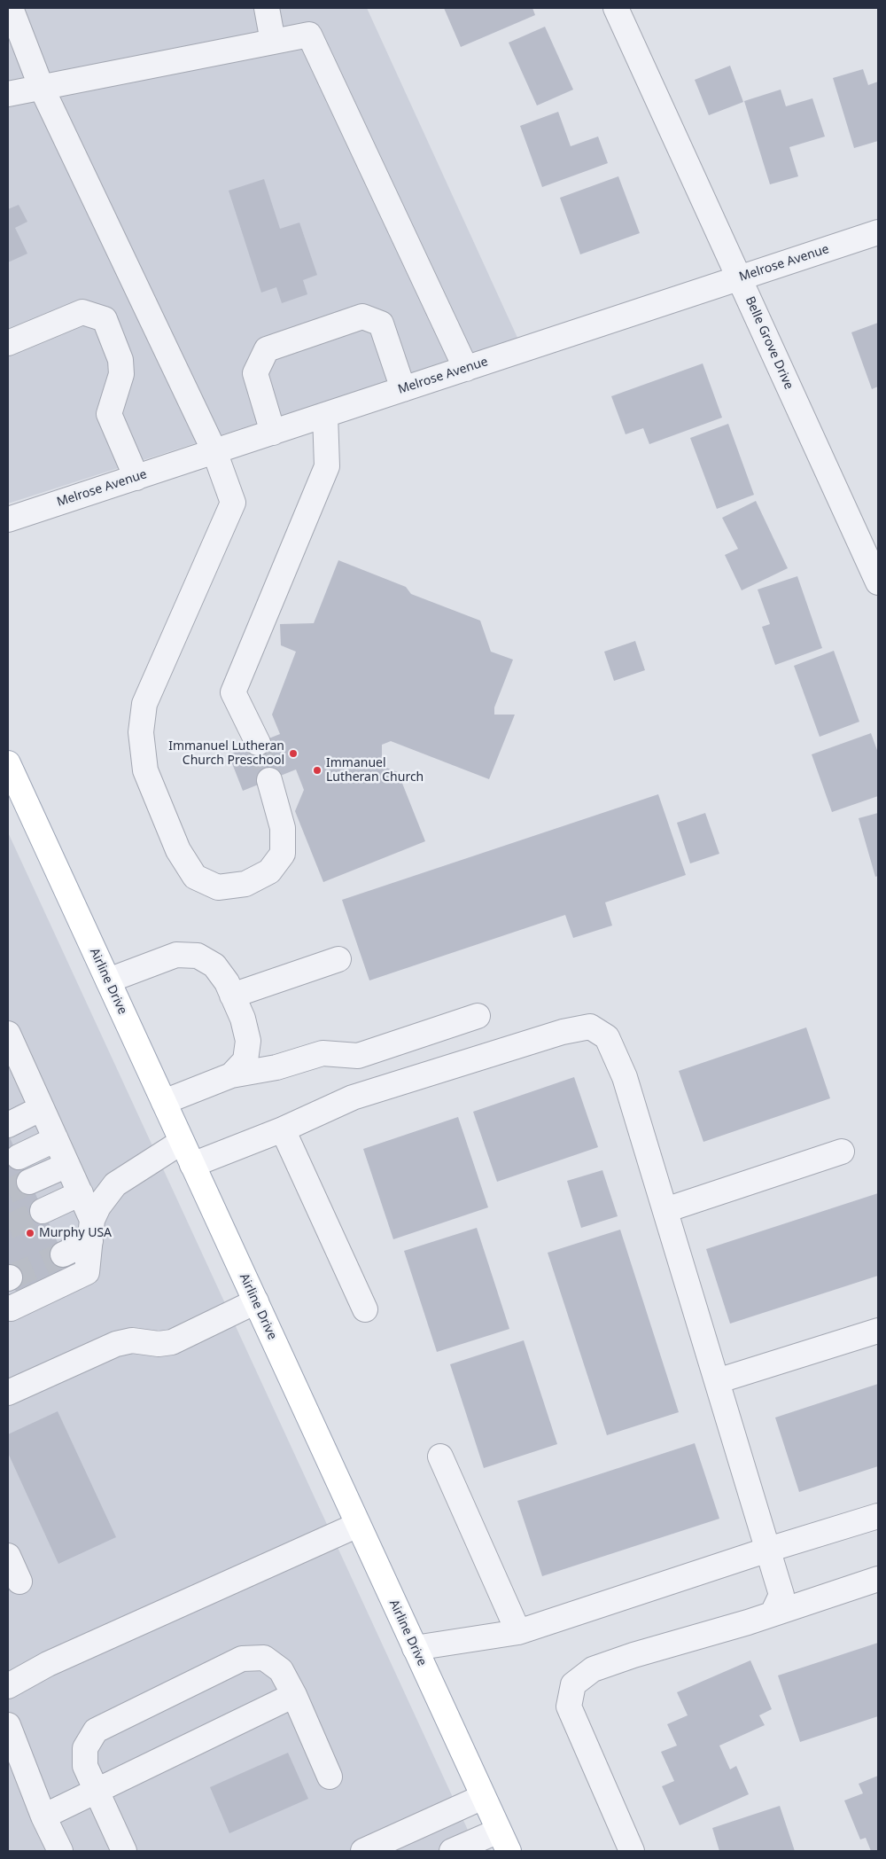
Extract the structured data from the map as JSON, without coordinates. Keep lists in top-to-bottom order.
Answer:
{
  "streets": {
    "main road": ["Airline Drive"],
    "street": ["Melrose Avenue", "Belle Grove Drive"]
  },
  "crossings": [
    ["Melrose Avenue", "Belle Grove Drive"]
  ],
  "places": ["Immanuel Lutheran Church Preschool", "Immanuel Lutheran Church", "Murphy USA"]
}
